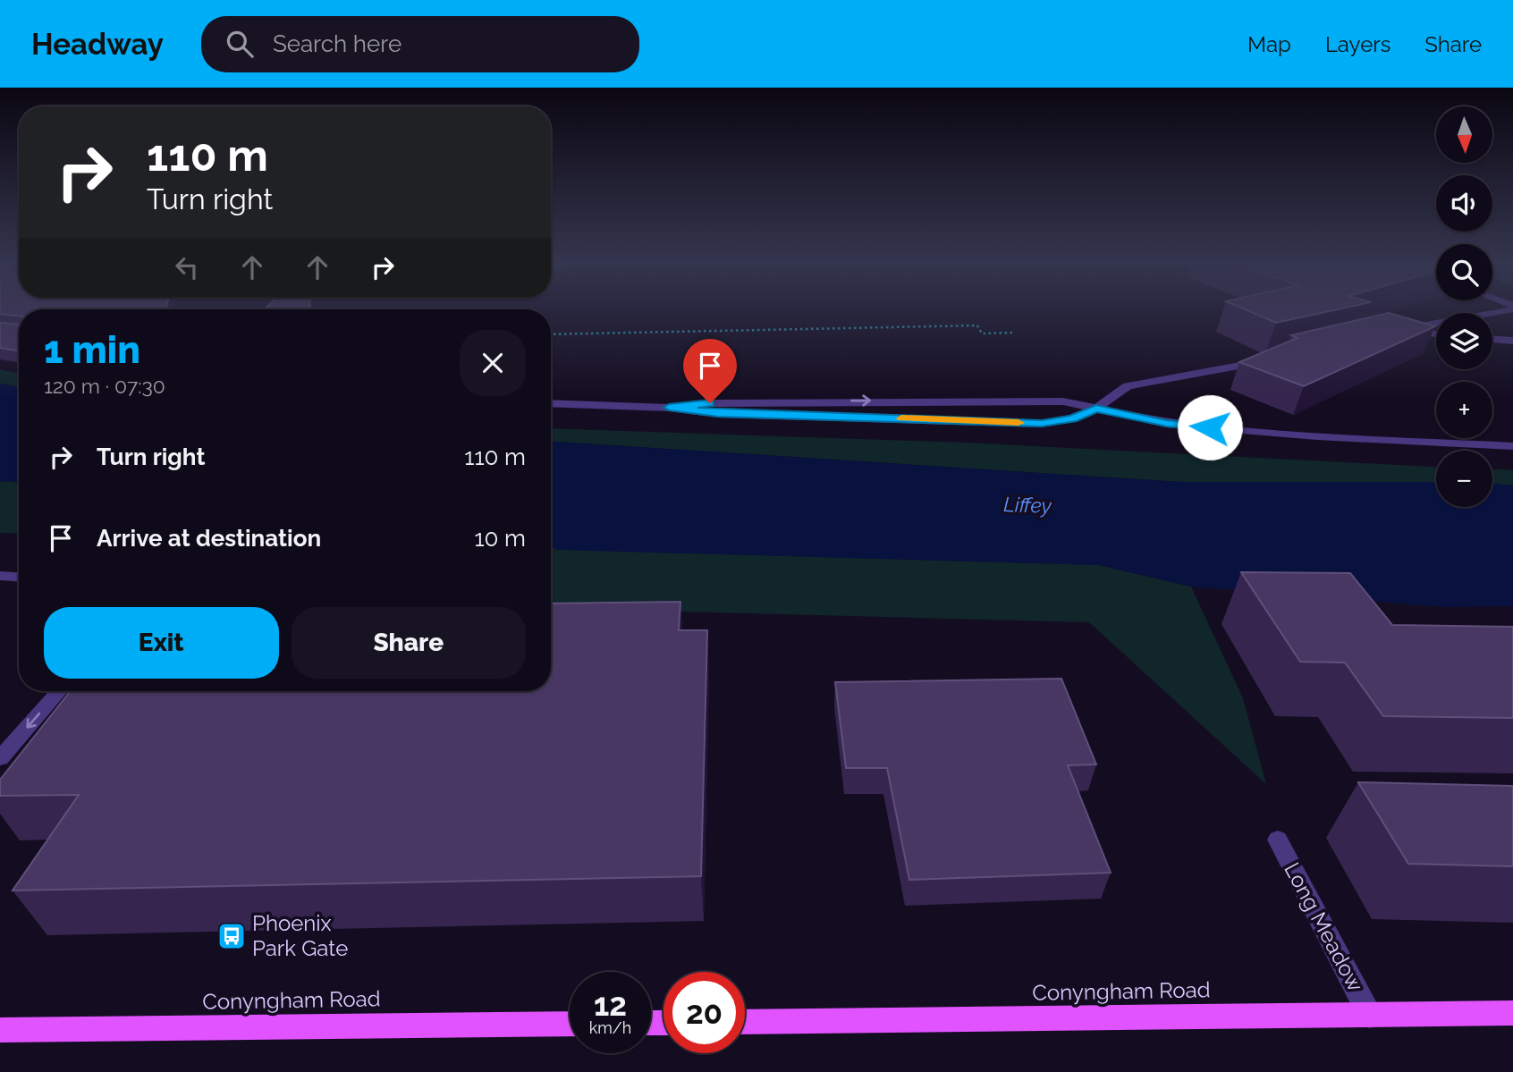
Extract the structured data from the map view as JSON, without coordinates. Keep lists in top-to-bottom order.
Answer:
{
  "streets": {
    "main road": ["Conyngham Road"],
    "street": ["Long Meadow"]
  },
  "crossings": [
    ["Long Meadow", "Conyngham Road"]
  ],
  "water": ["Liffey"],
  "places": {
    "bus stop": ["Phoenix Park Gate"]
  },
  "north": "bottom",
  "page": {
    "header": "Headway",
    "search": "Search here",
    "nav": ["Map", "Layers", "Share"],
    "map_buttons": ["+", "−"],
    "turn": ["110 m", "Turn right"],
    "heading": ["1 min", "120 m · 07:30"],
    "list": [
      {
        "name": "Turn right",
        "value": "110 m"
      },
      {
        "name": "Arrive at destination",
        "value": "10 m"
      }
    ],
    "buttons": ["Exit", "Share"],
    "speed": "12 km/h",
    "limit": "20"
  }
}
